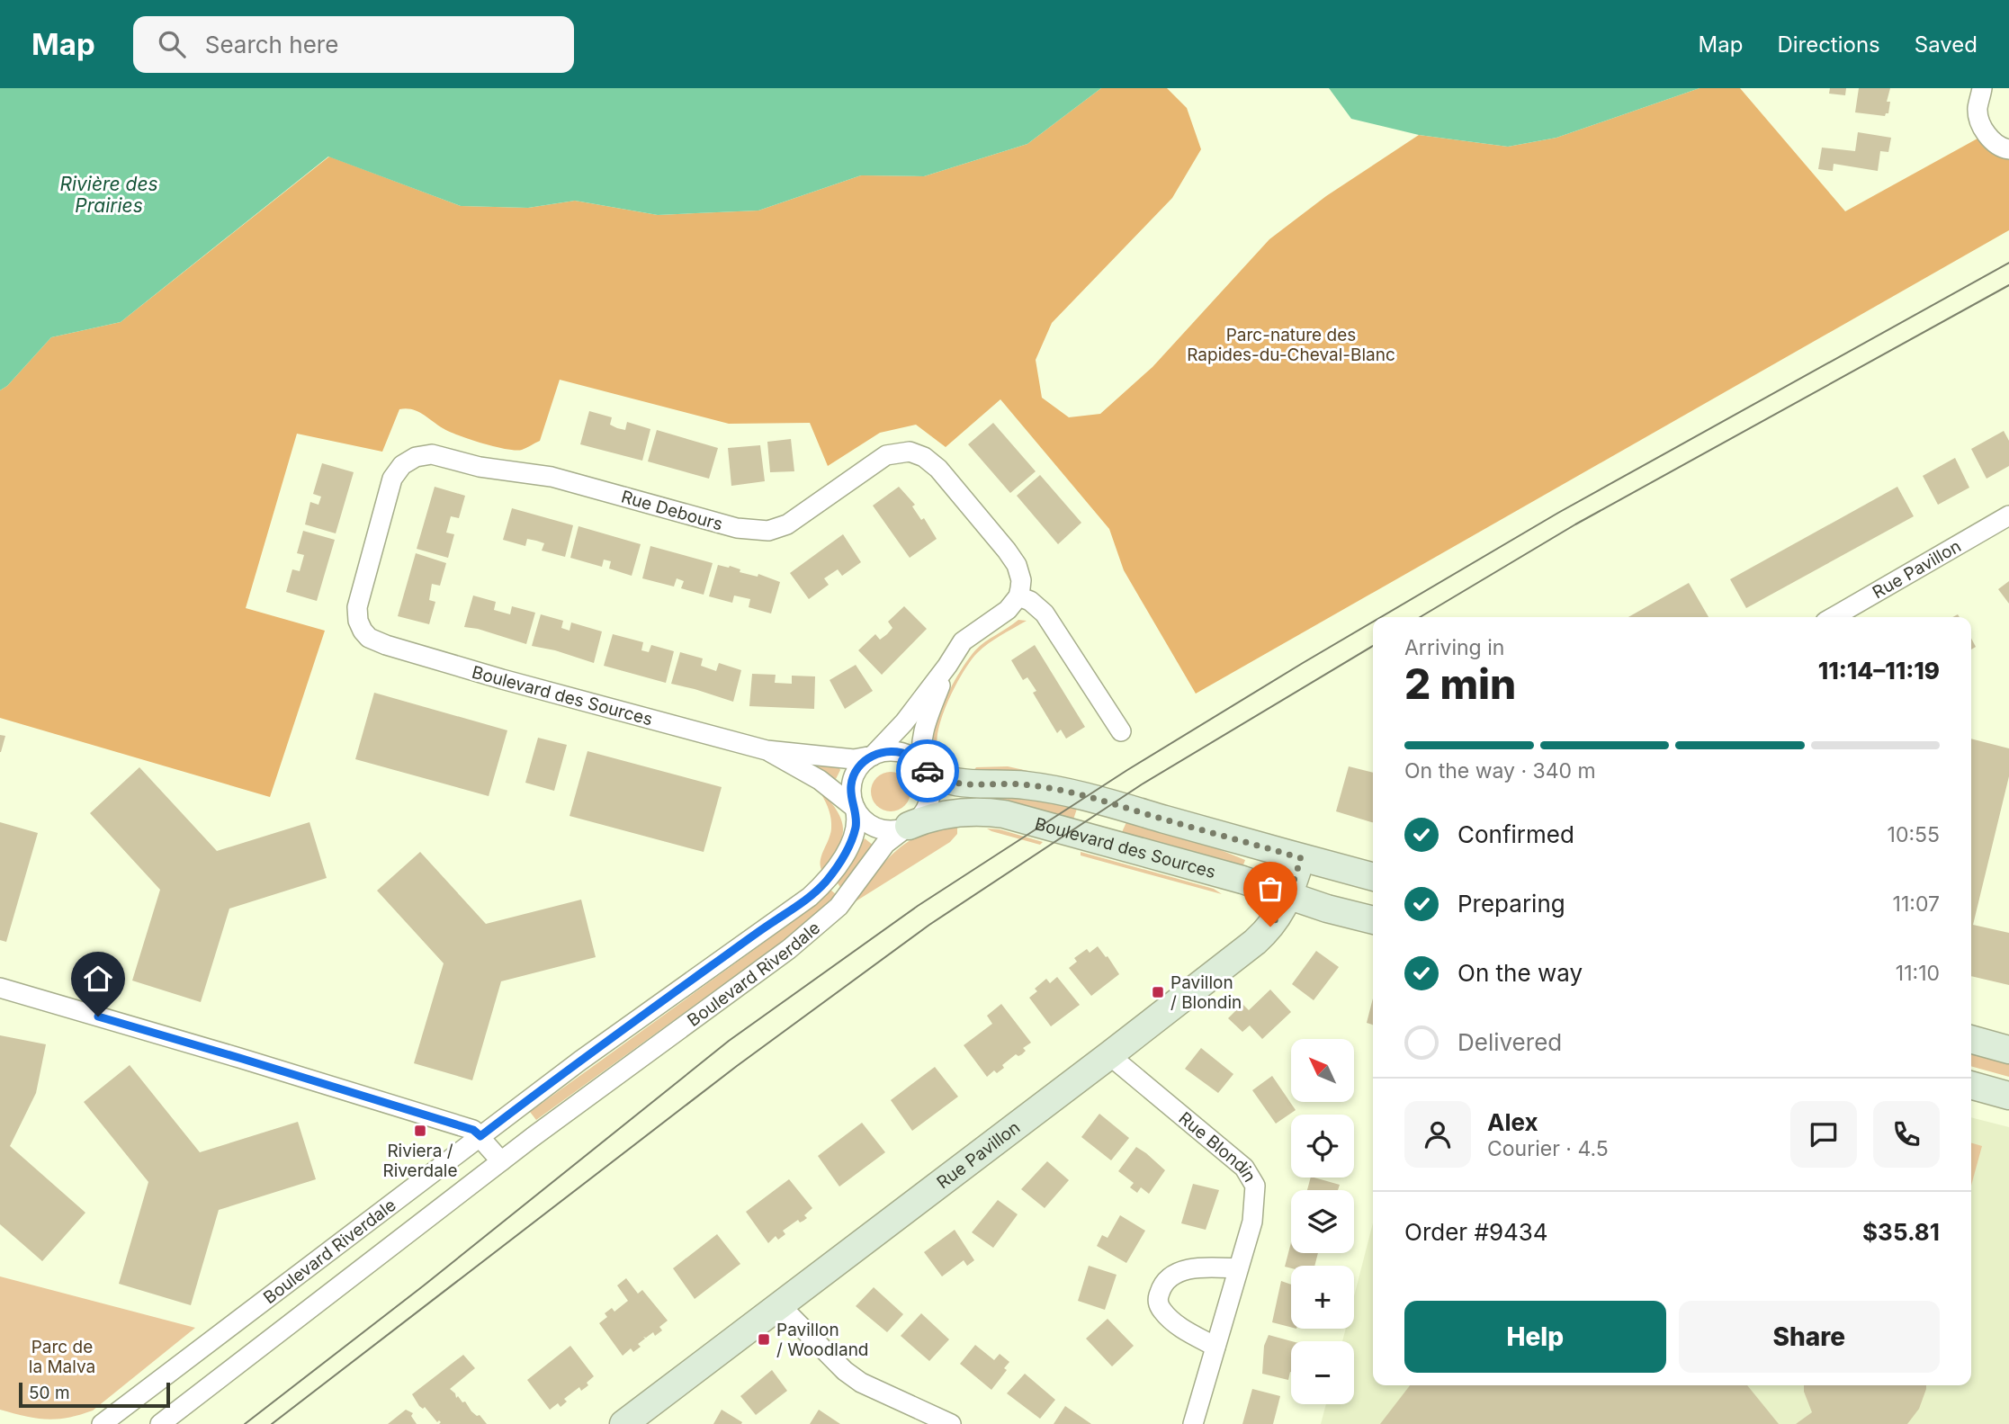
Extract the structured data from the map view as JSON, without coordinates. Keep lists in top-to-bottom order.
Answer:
{
  "streets": {
    "street": [
      "Rue Debours",
      "Rue Pavillon",
      "Boulevard des Sources",
      "Boulevard Riverdale",
      "Rue Blondin"
    ]
  },
  "crossings": [
    ["Rue Debours", "Boulevard des Sources"],
    ["Rue Pavillon", "Boulevard des Sources"],
    ["Rue Pavillon", "Rue Blondin"],
    ["Boulevard des Sources", "Boulevard Riverdale"]
  ],
  "water": ["Rivière des Prairies"],
  "parks": ["Parc-nature des Rapides-du-Cheval-Blanc", "Parc de la Malva"],
  "places": {
    "transit": ["Pavillon / Blondin", "Riviera / Riverdale", "Pavillon / Woodland"]
  },
  "scale_bar": "50 m",
  "north": "top left",
  "page": {
    "header": "Map",
    "search": "Search here",
    "nav": ["Map", "Directions", "Saved"],
    "heading": ["2 min", "Arriving in", "11:14–11:19"],
    "panel": [
      "Alex",
      "Courier · 4.5",
      "Order #9434",
      "$35.81"
    ],
    "bar": "On the way · 340 m",
    "list": [
      ["Confirmed", "10:55"],
      ["Preparing", "11:07"],
      ["On the way", "11:10"],
      "Delivered"
    ],
    "map_buttons": ["+", "−"],
    "buttons": ["Help", "Share"],
    "scale": "50 m"
  }
}
